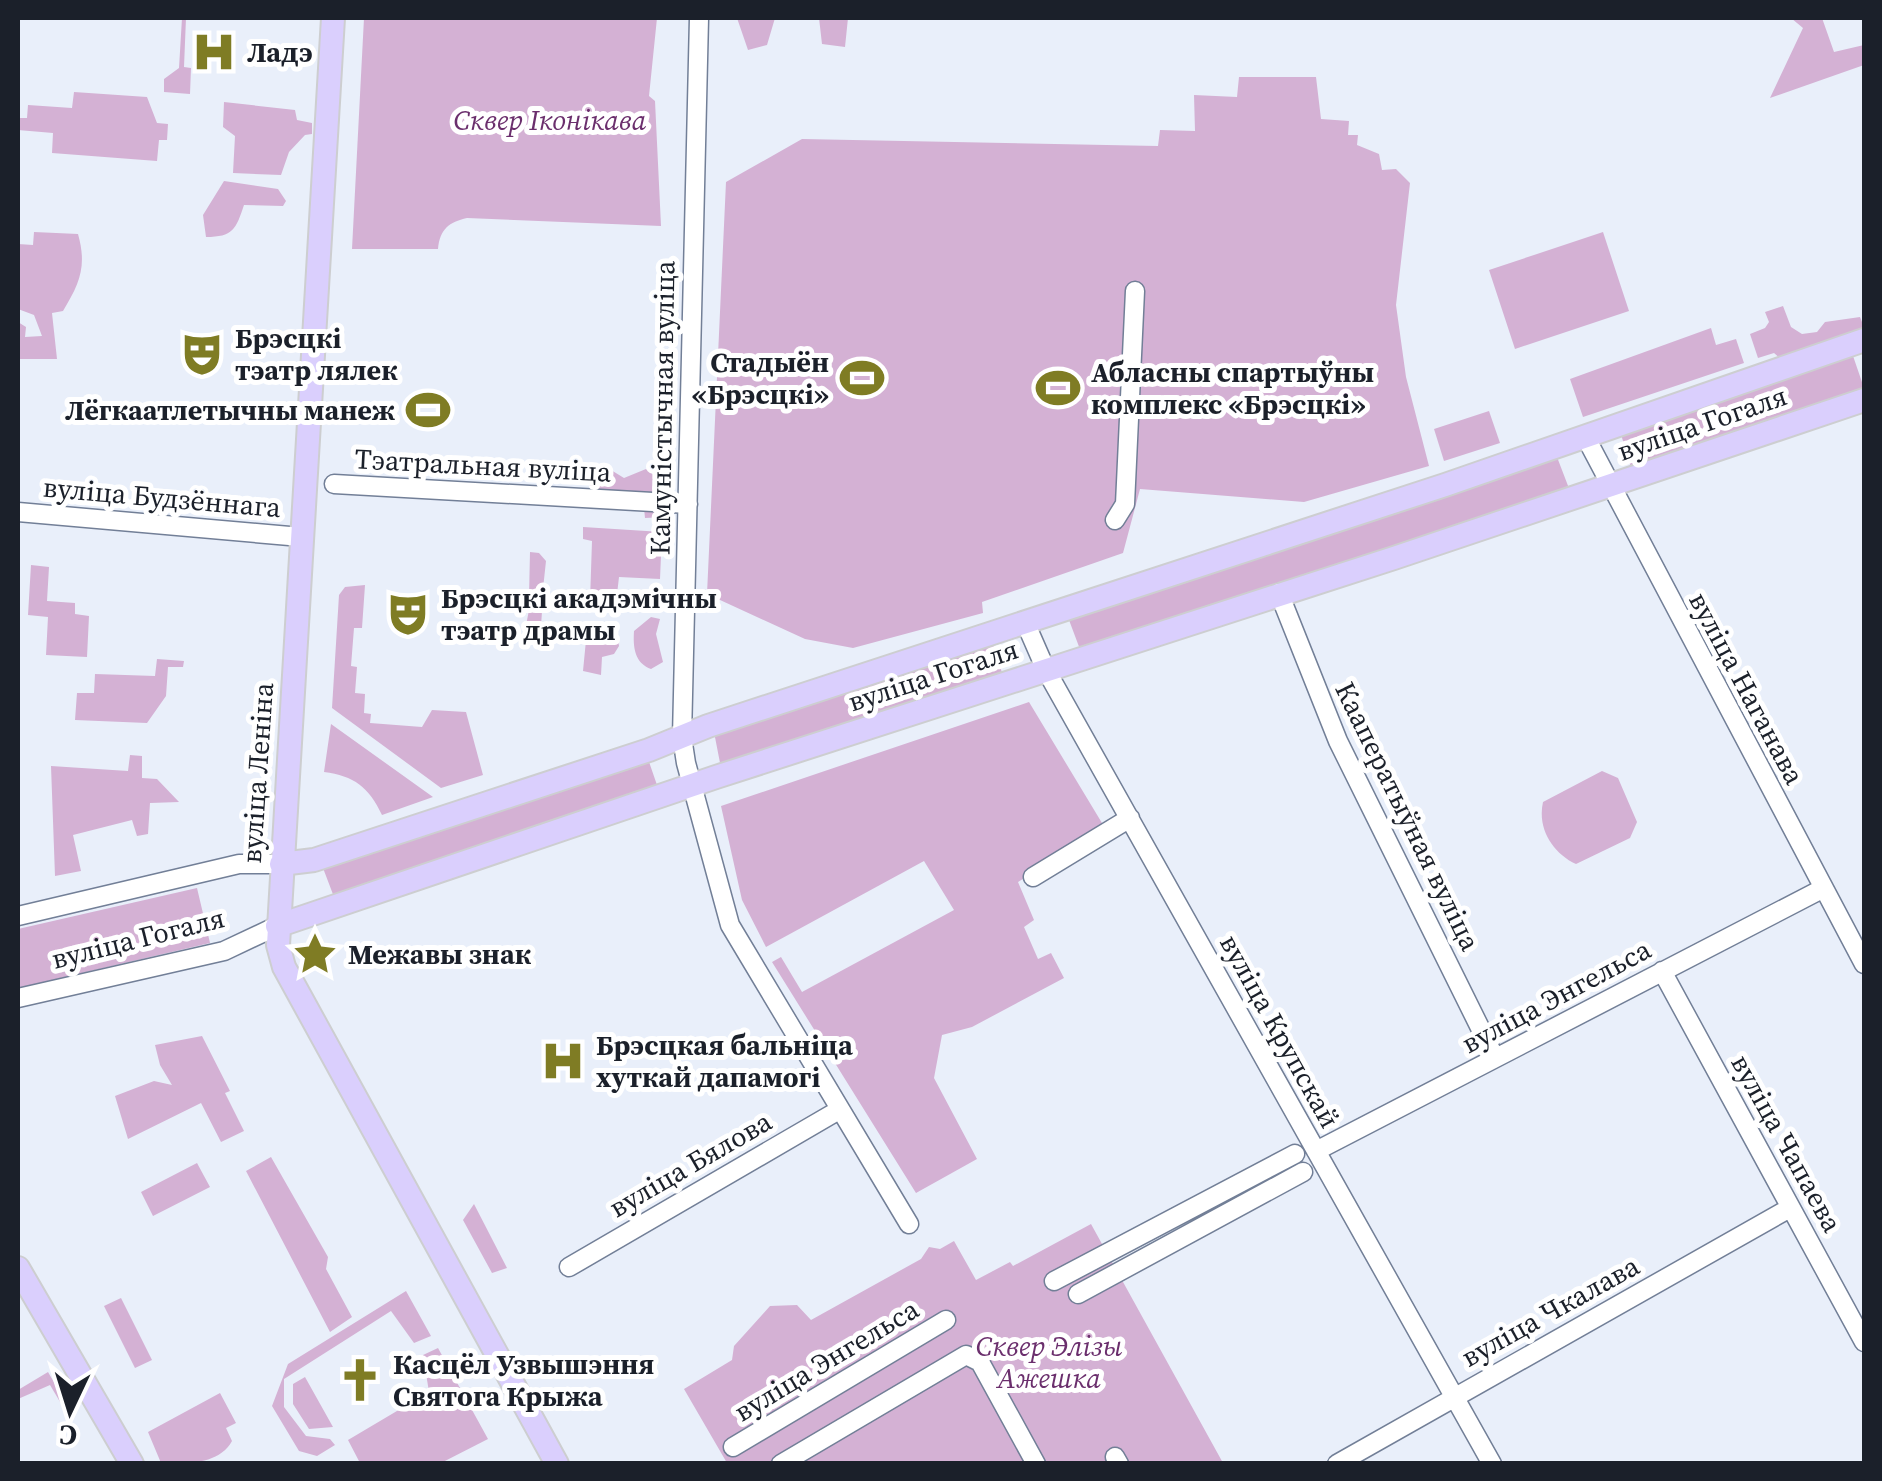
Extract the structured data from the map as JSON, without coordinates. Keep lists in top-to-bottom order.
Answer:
{
  "streets": {
    "main road": ["вуліца Гогаля", "вуліца Леніна"],
    "street": [
      "Камуністычная вуліца",
      "Тэатральная вуліца",
      "вуліца Будзённага",
      "вуліца Наганава",
      "Кааператыўная вуліца",
      "вуліца Энгельса",
      "вуліца Крупскай",
      "вуліца Чапаева",
      "вуліца Бялова",
      "вуліца Чкалава"
    ]
  },
  "crossings": [
    ["Камуністычная вуліца", "вуліца Гогаля"],
    ["Камуністычная вуліца", "Тэатральная вуліца"],
    ["Камуністычная вуліца", "вуліца Бялова"],
    ["вуліца Гогаля", "вуліца Наганава"],
    ["вуліца Гогаля", "вуліца Леніна"],
    ["вуліца Гогаля", "Кааператыўная вуліца"],
    ["вуліца Гогаля", "вуліца Крупскай"],
    ["вуліца Будзённага", "вуліца Леніна"],
    ["вуліца Наганава", "вуліца Энгельса"],
    ["Кааператыўная вуліца", "вуліца Энгельса"],
    ["вуліца Энгельса", "вуліца Крупскай"],
    ["вуліца Энгельса", "вуліца Чапаева"],
    ["вуліца Крупскай", "вуліца Чкалава"],
    ["вуліца Чапаева", "вуліца Чкалава"]
  ],
  "parks": ["Сквер Іконікава", "Сквер Элізы Ажешка"],
  "places": {
    "hospital": ["Ладэ", "Брэсцкая бальніца хуткай дапамогі"],
    "theatre": ["Брэсцкі тэатр лялек", "Брэсцкі акадэмічны тэатр драмы"],
    "sports": ["Стадыён «Брэсцкі»", "Абласны спартыўны комплекс «Брэсцкі»", "Лёгкаатлетычны манеж"],
    "place": ["Межавы знак"],
    "church": ["Касцёл Узвышэння Святога Крыжа"]
  },
  "north": "bottom"
}
